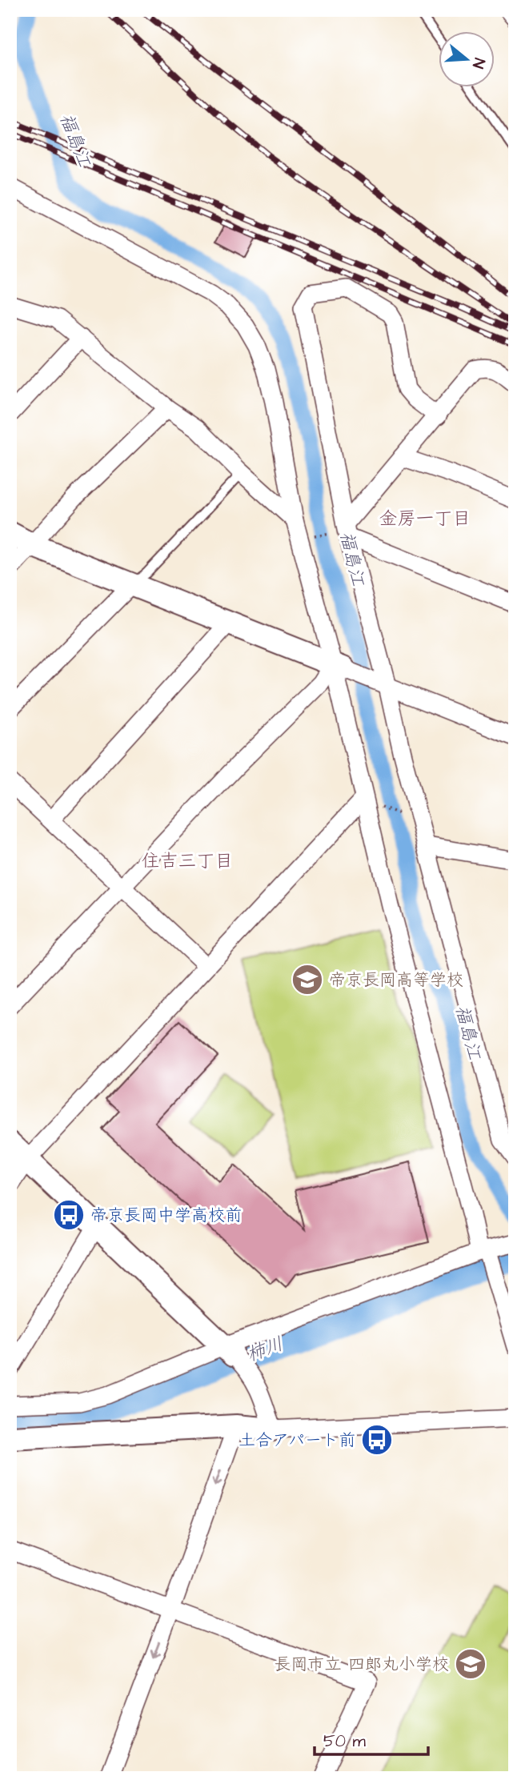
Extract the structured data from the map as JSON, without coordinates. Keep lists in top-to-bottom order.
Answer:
{
  "districts": ["金房一丁目", "住吉三丁目"],
  "water": ["福島江", "柿川"],
  "places": {
    "school or university": ["帝京長岡高等学校", "長岡市立 四郎丸小学校"],
    "bus stop": ["帝京長岡中学高校前", "土合アパート前"]
  },
  "scale_bar": "50 m",
  "north": "right"
}
